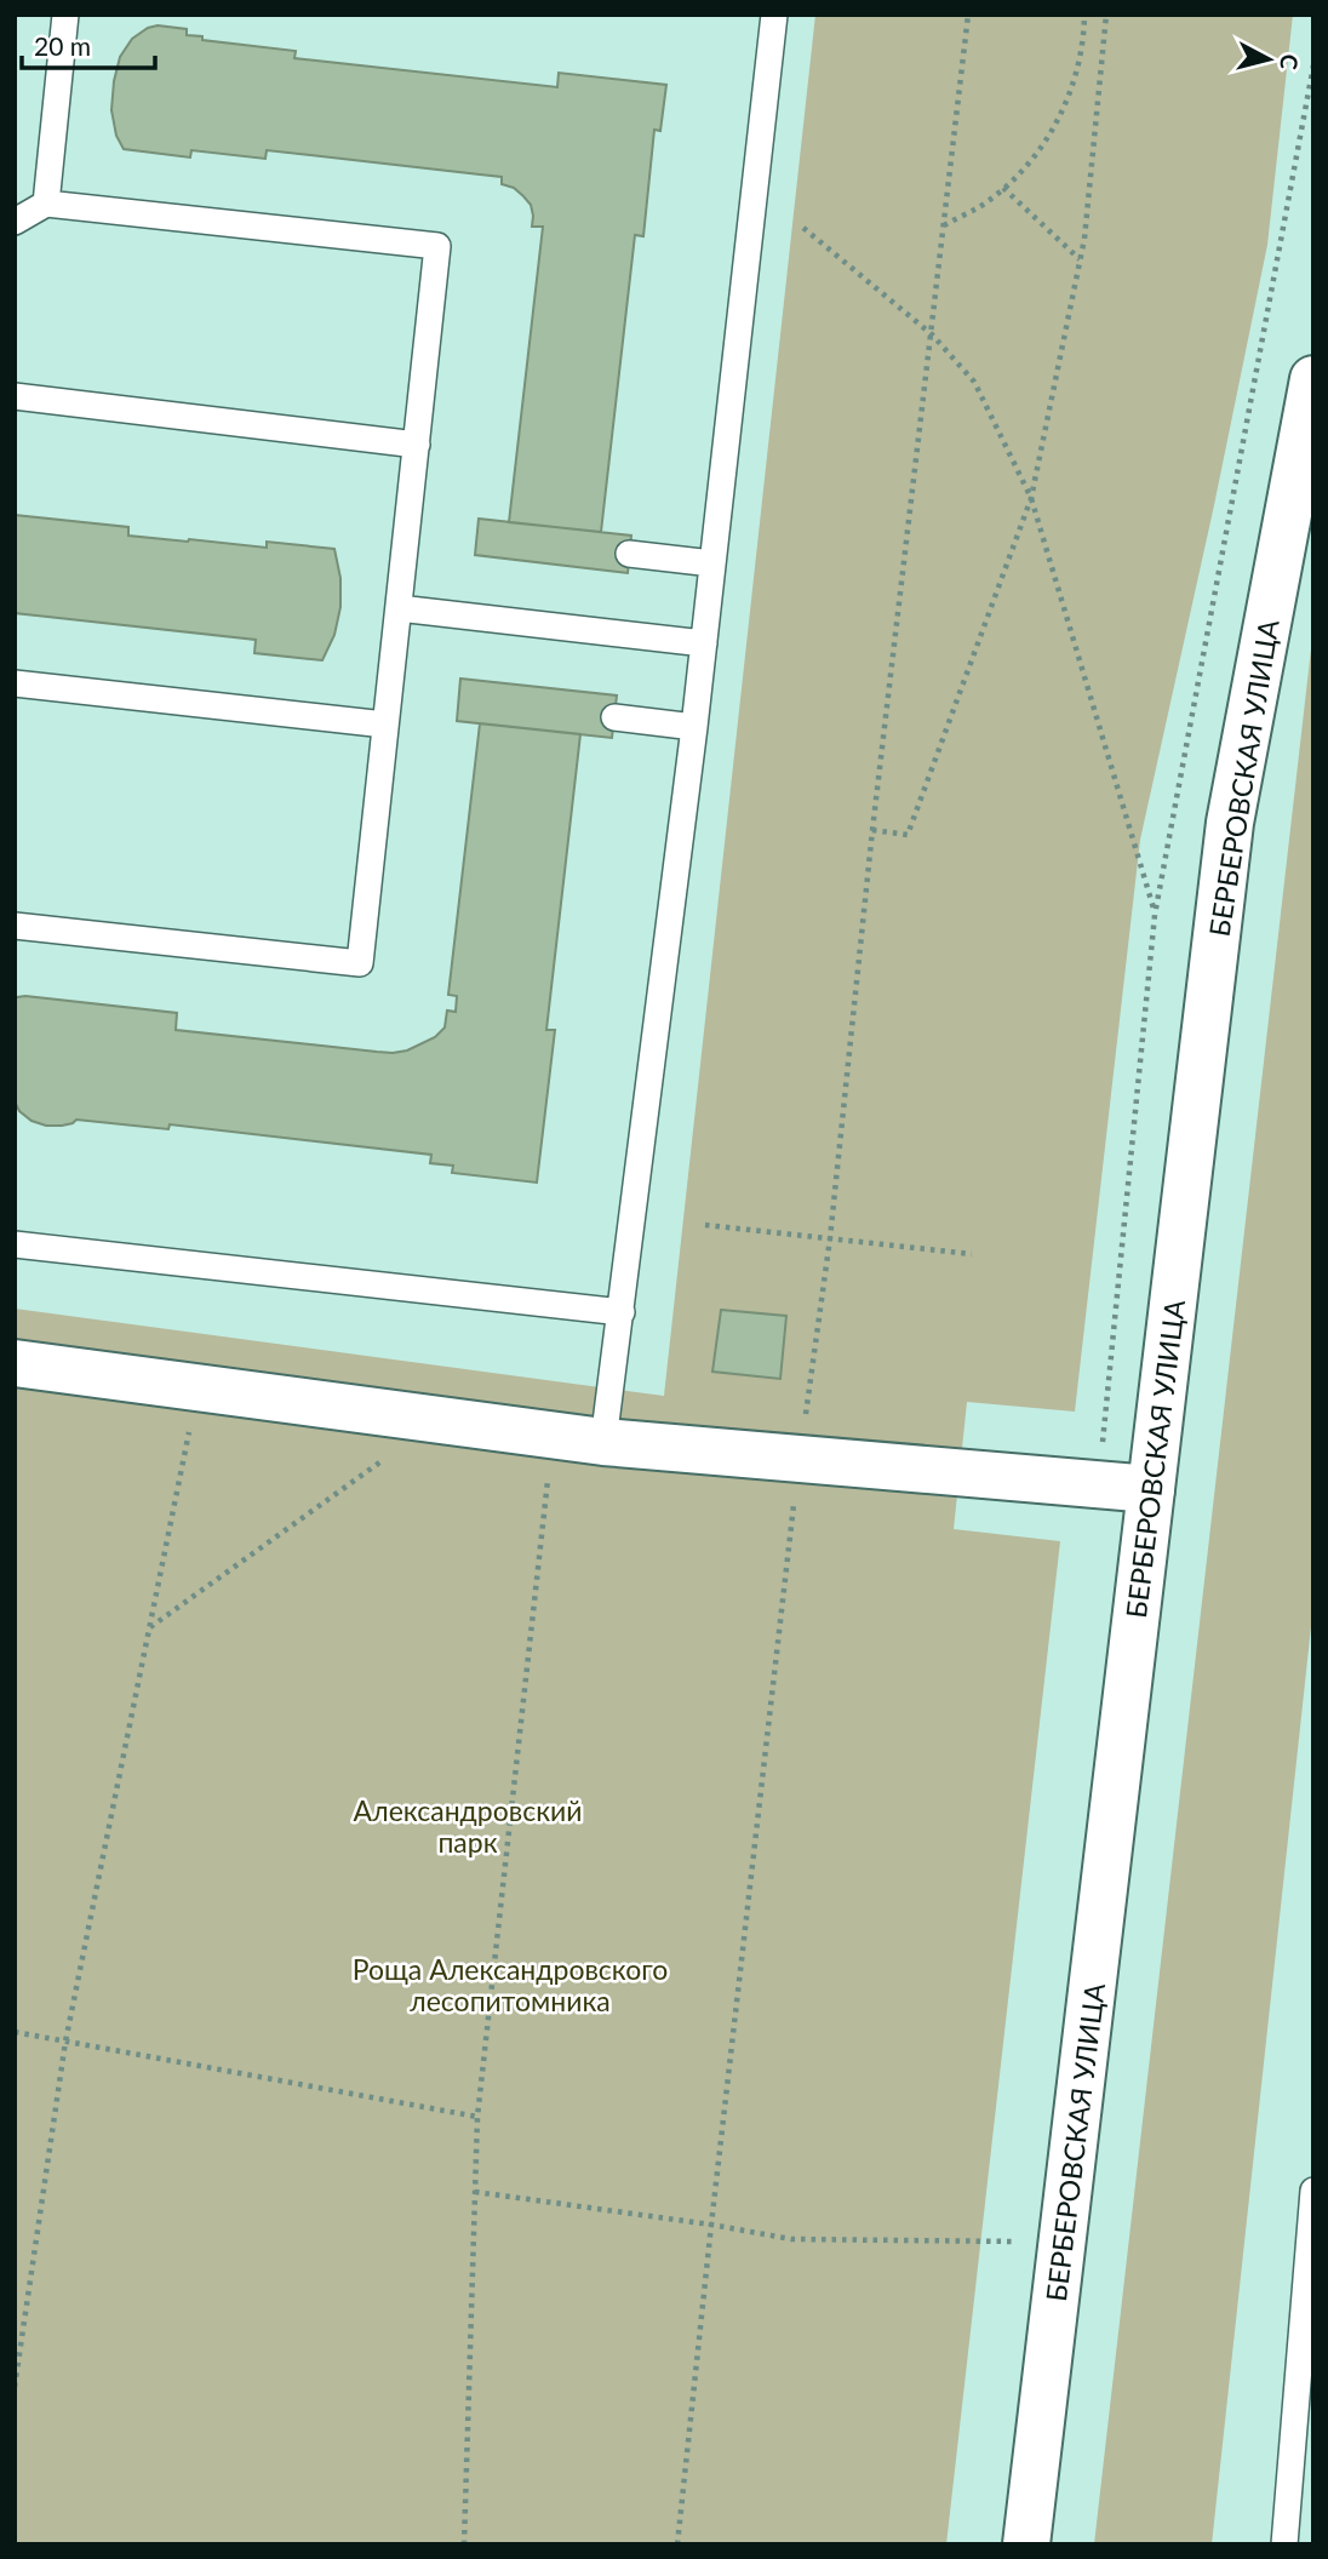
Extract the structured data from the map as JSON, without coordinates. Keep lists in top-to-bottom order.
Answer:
{
  "streets": {
    "street": ["БЕРБЕРОВСКАЯ УЛИЦА"]
  },
  "parks": ["Александровский парк", "Роща Александровского лесопитомника"],
  "scale_bar": "20 m",
  "north": "right"
}
